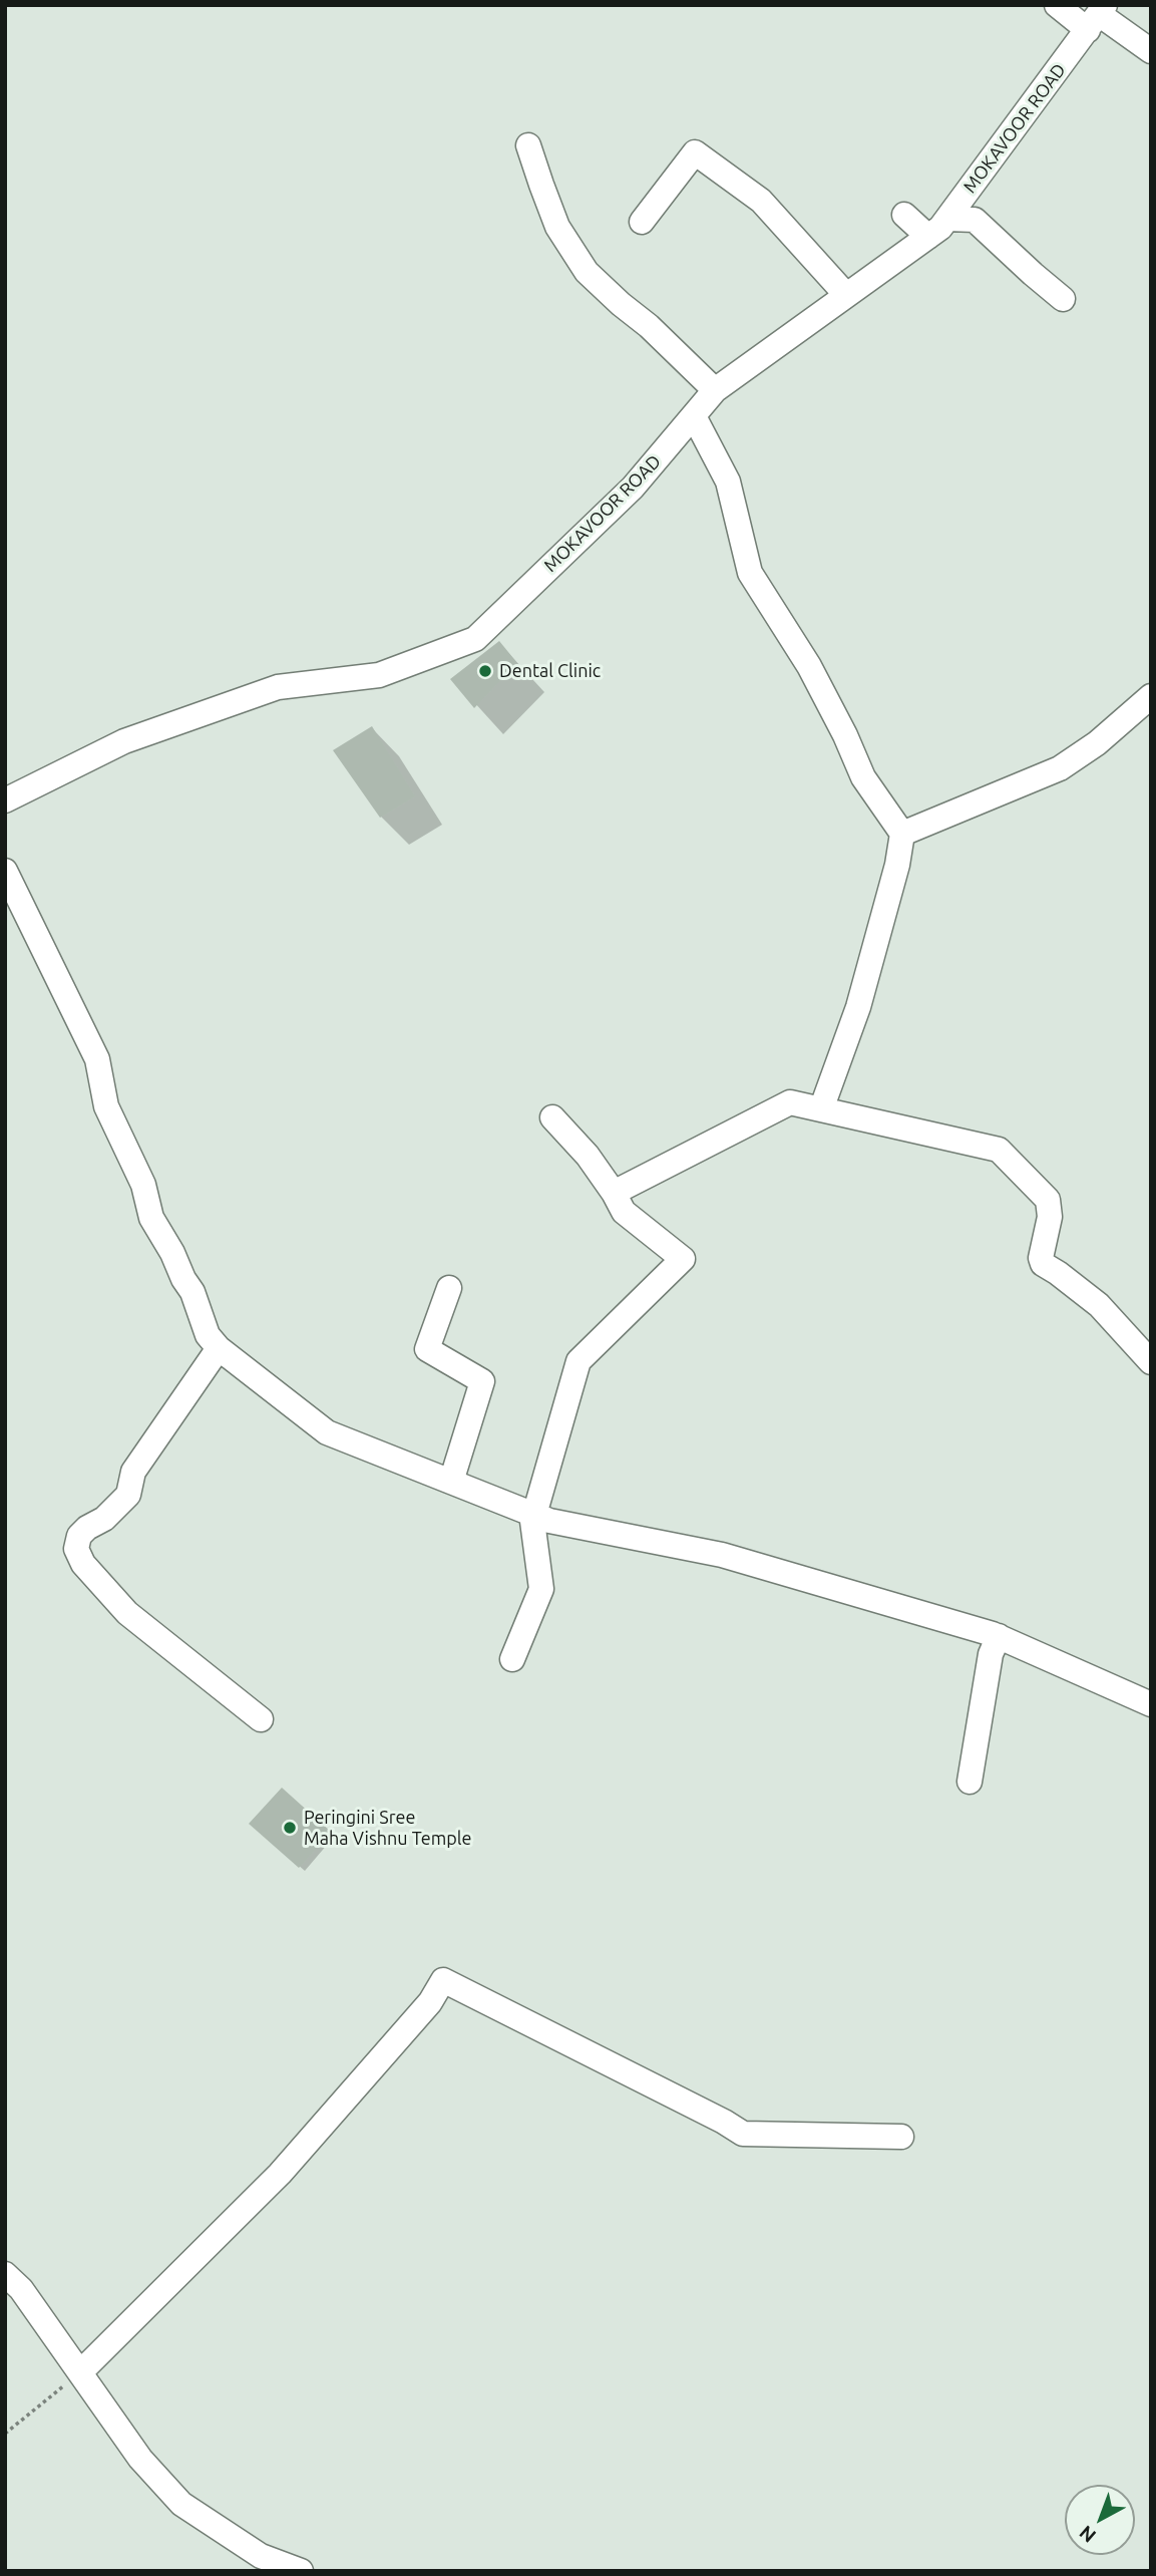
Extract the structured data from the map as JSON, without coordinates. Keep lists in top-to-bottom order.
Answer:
{
  "streets": {
    "street": ["MOKAVOOR ROAD"]
  },
  "places": ["Dental Clinic", "Peringini Sree Maha Vishnu Temple"],
  "north": "bottom left"
}
